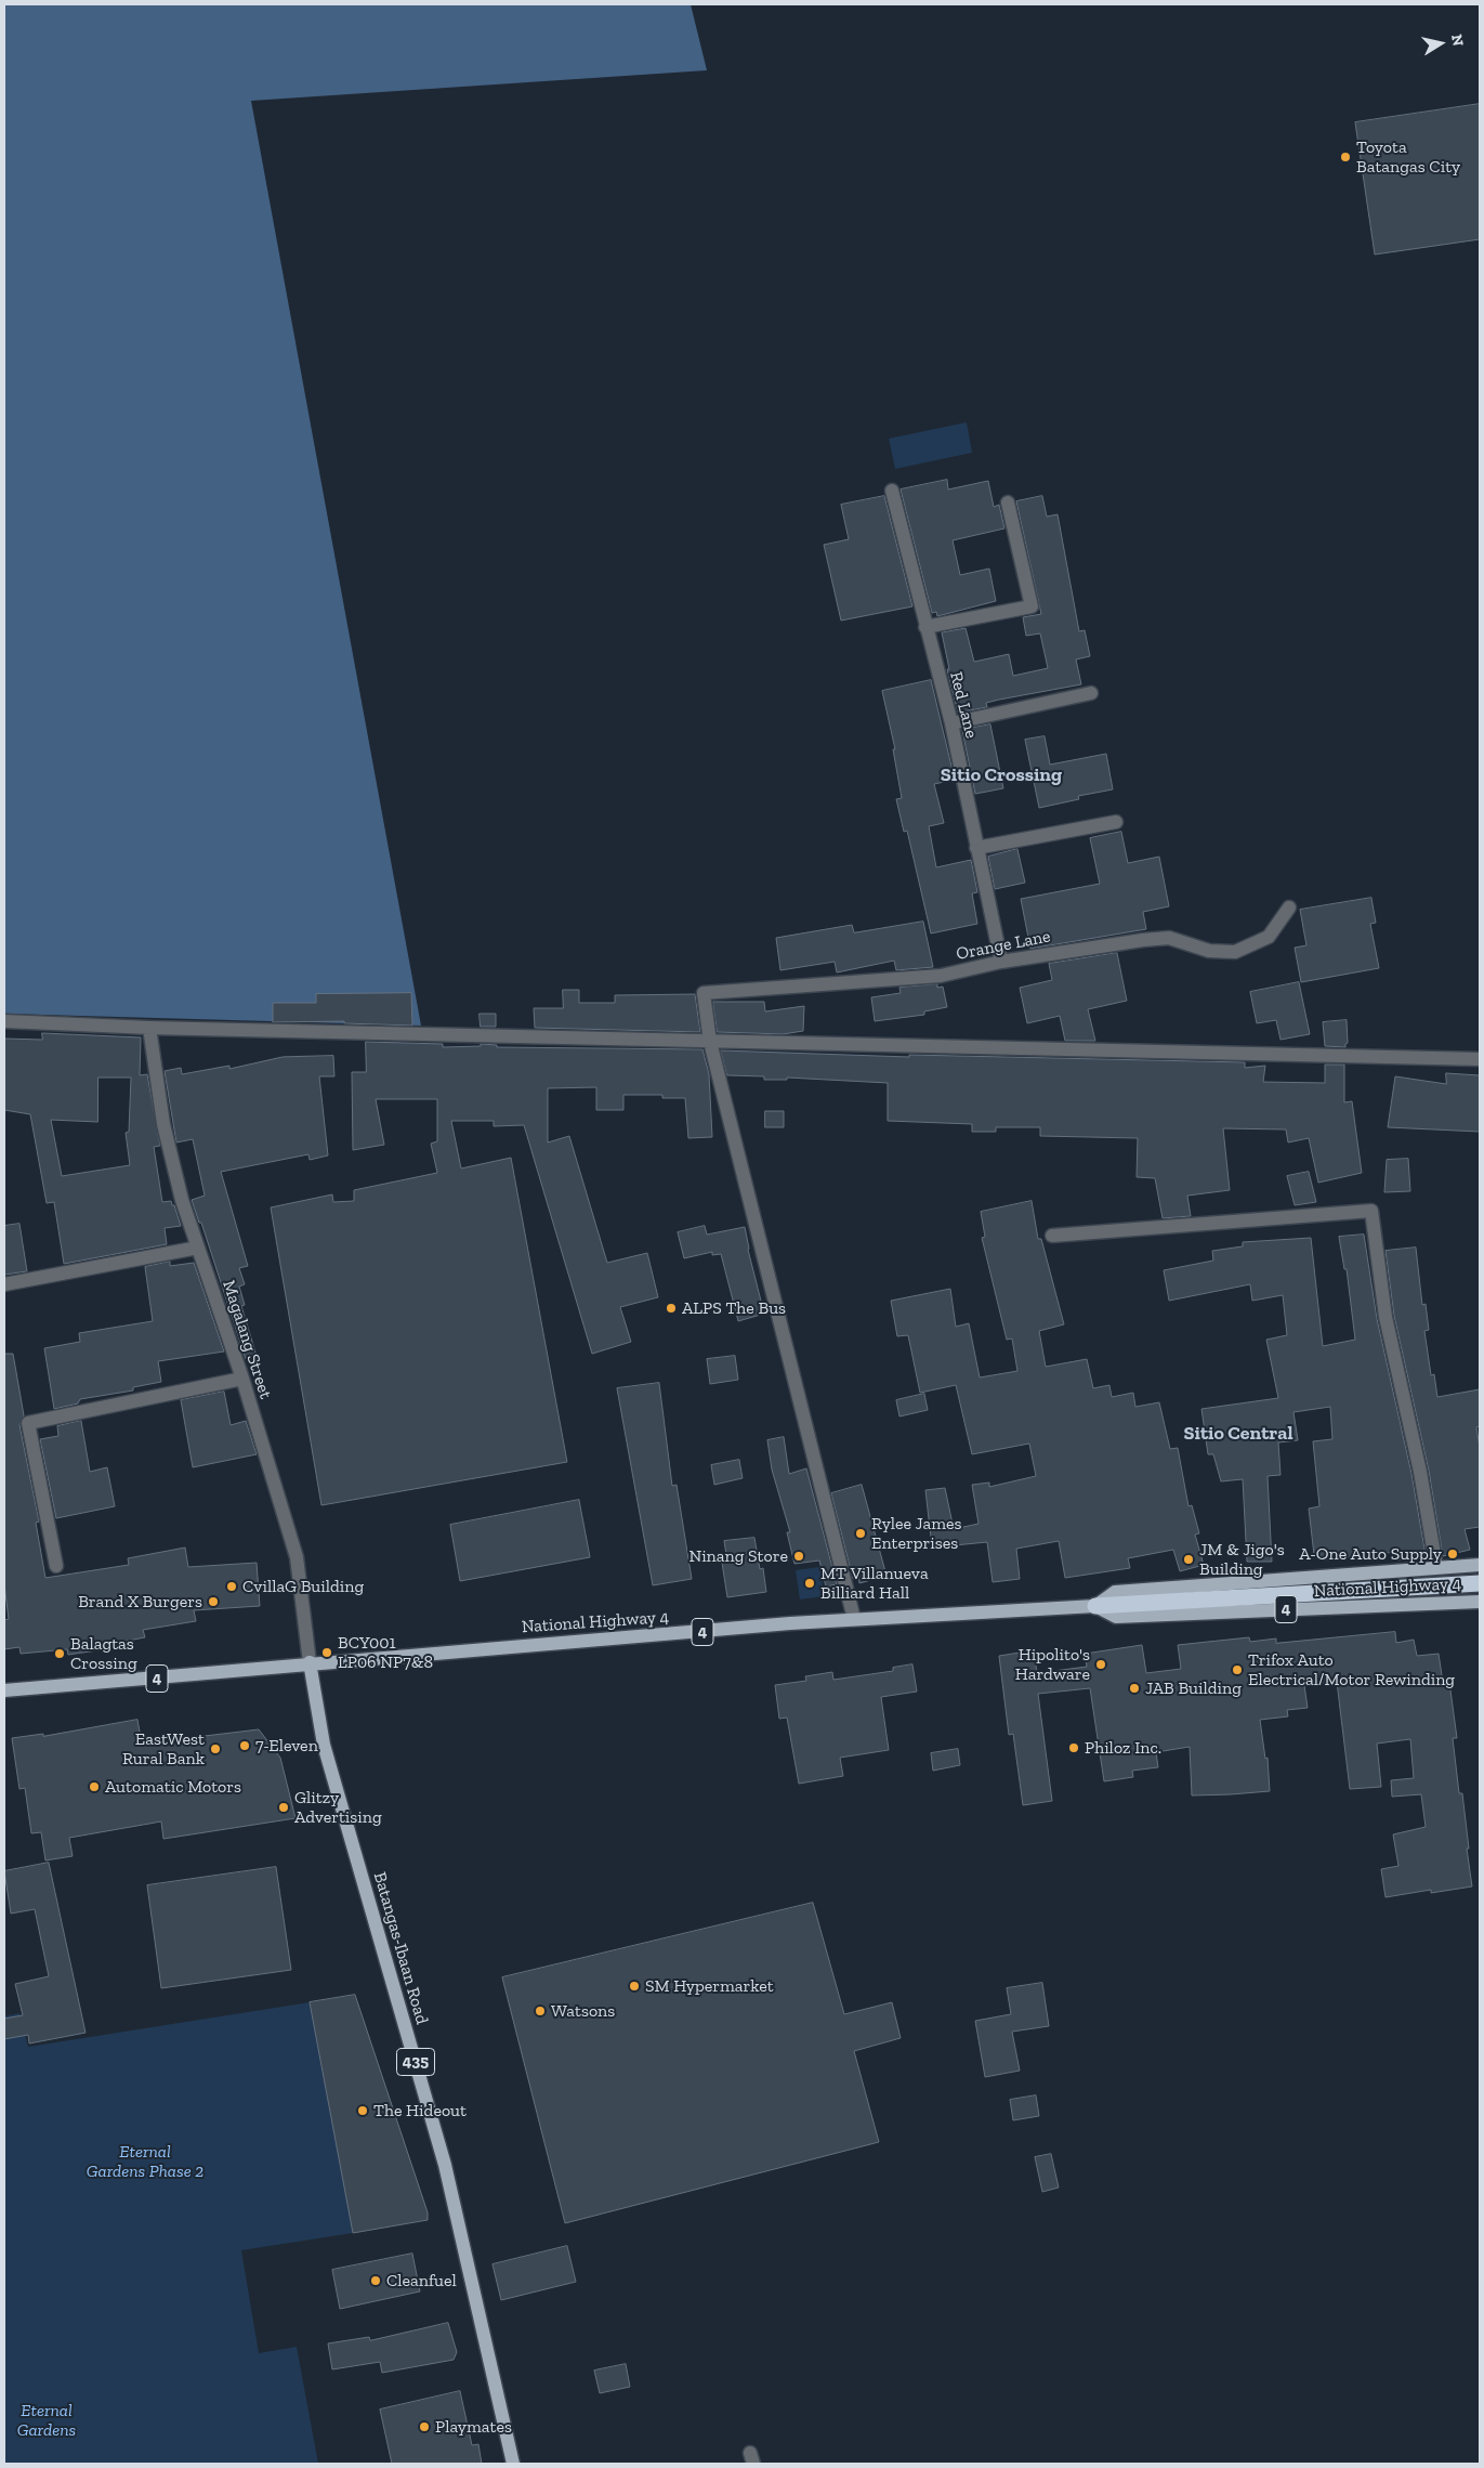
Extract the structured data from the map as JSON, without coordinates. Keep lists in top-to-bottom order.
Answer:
{
  "streets": {
    "main road": [
      "National Highway 4",
      "4",
      "Batangas-Ibaan Road",
      "435"
    ],
    "street": ["Red Lane", "Orange Lane", "Magalang Street"]
  },
  "crossings": [
    ["Red Lane", "Orange Lane"],
    ["Magalang Street", "National Highway 4"],
    ["Magalang Street", "Batangas-Ibaan Road"],
    ["National Highway 4", "Batangas-Ibaan Road"]
  ],
  "districts": ["Sitio Crossing", "Sitio Central"],
  "parks": ["Eternal Gardens Phase 2", "Eternal Gardens"],
  "places": [
    "Toyota Batangas City",
    "ALPS The Bus",
    "Rylee James Enterprises",
    "A-One Auto Supply",
    "Ninang Store",
    "JM & Jigo's Building",
    "MT Villanueva Billiard Hall",
    "CvillaG Building",
    "Brand X Burgers",
    "BCY001 LP06 NP7&8",
    "Balagtas Crossing",
    "Hipolito's Hardware",
    "Trifox Auto Electrical/Motor Rewinding",
    "JAB Building",
    "7-Eleven",
    "Philoz Inc.",
    "EastWest Rural Bank",
    "Automatic Motors",
    "Glitzy Advertising",
    "SM Hypermarket",
    "Watsons",
    "The Hideout",
    "Cleanfuel",
    "Playmates"
  ],
  "north": "right"
}
